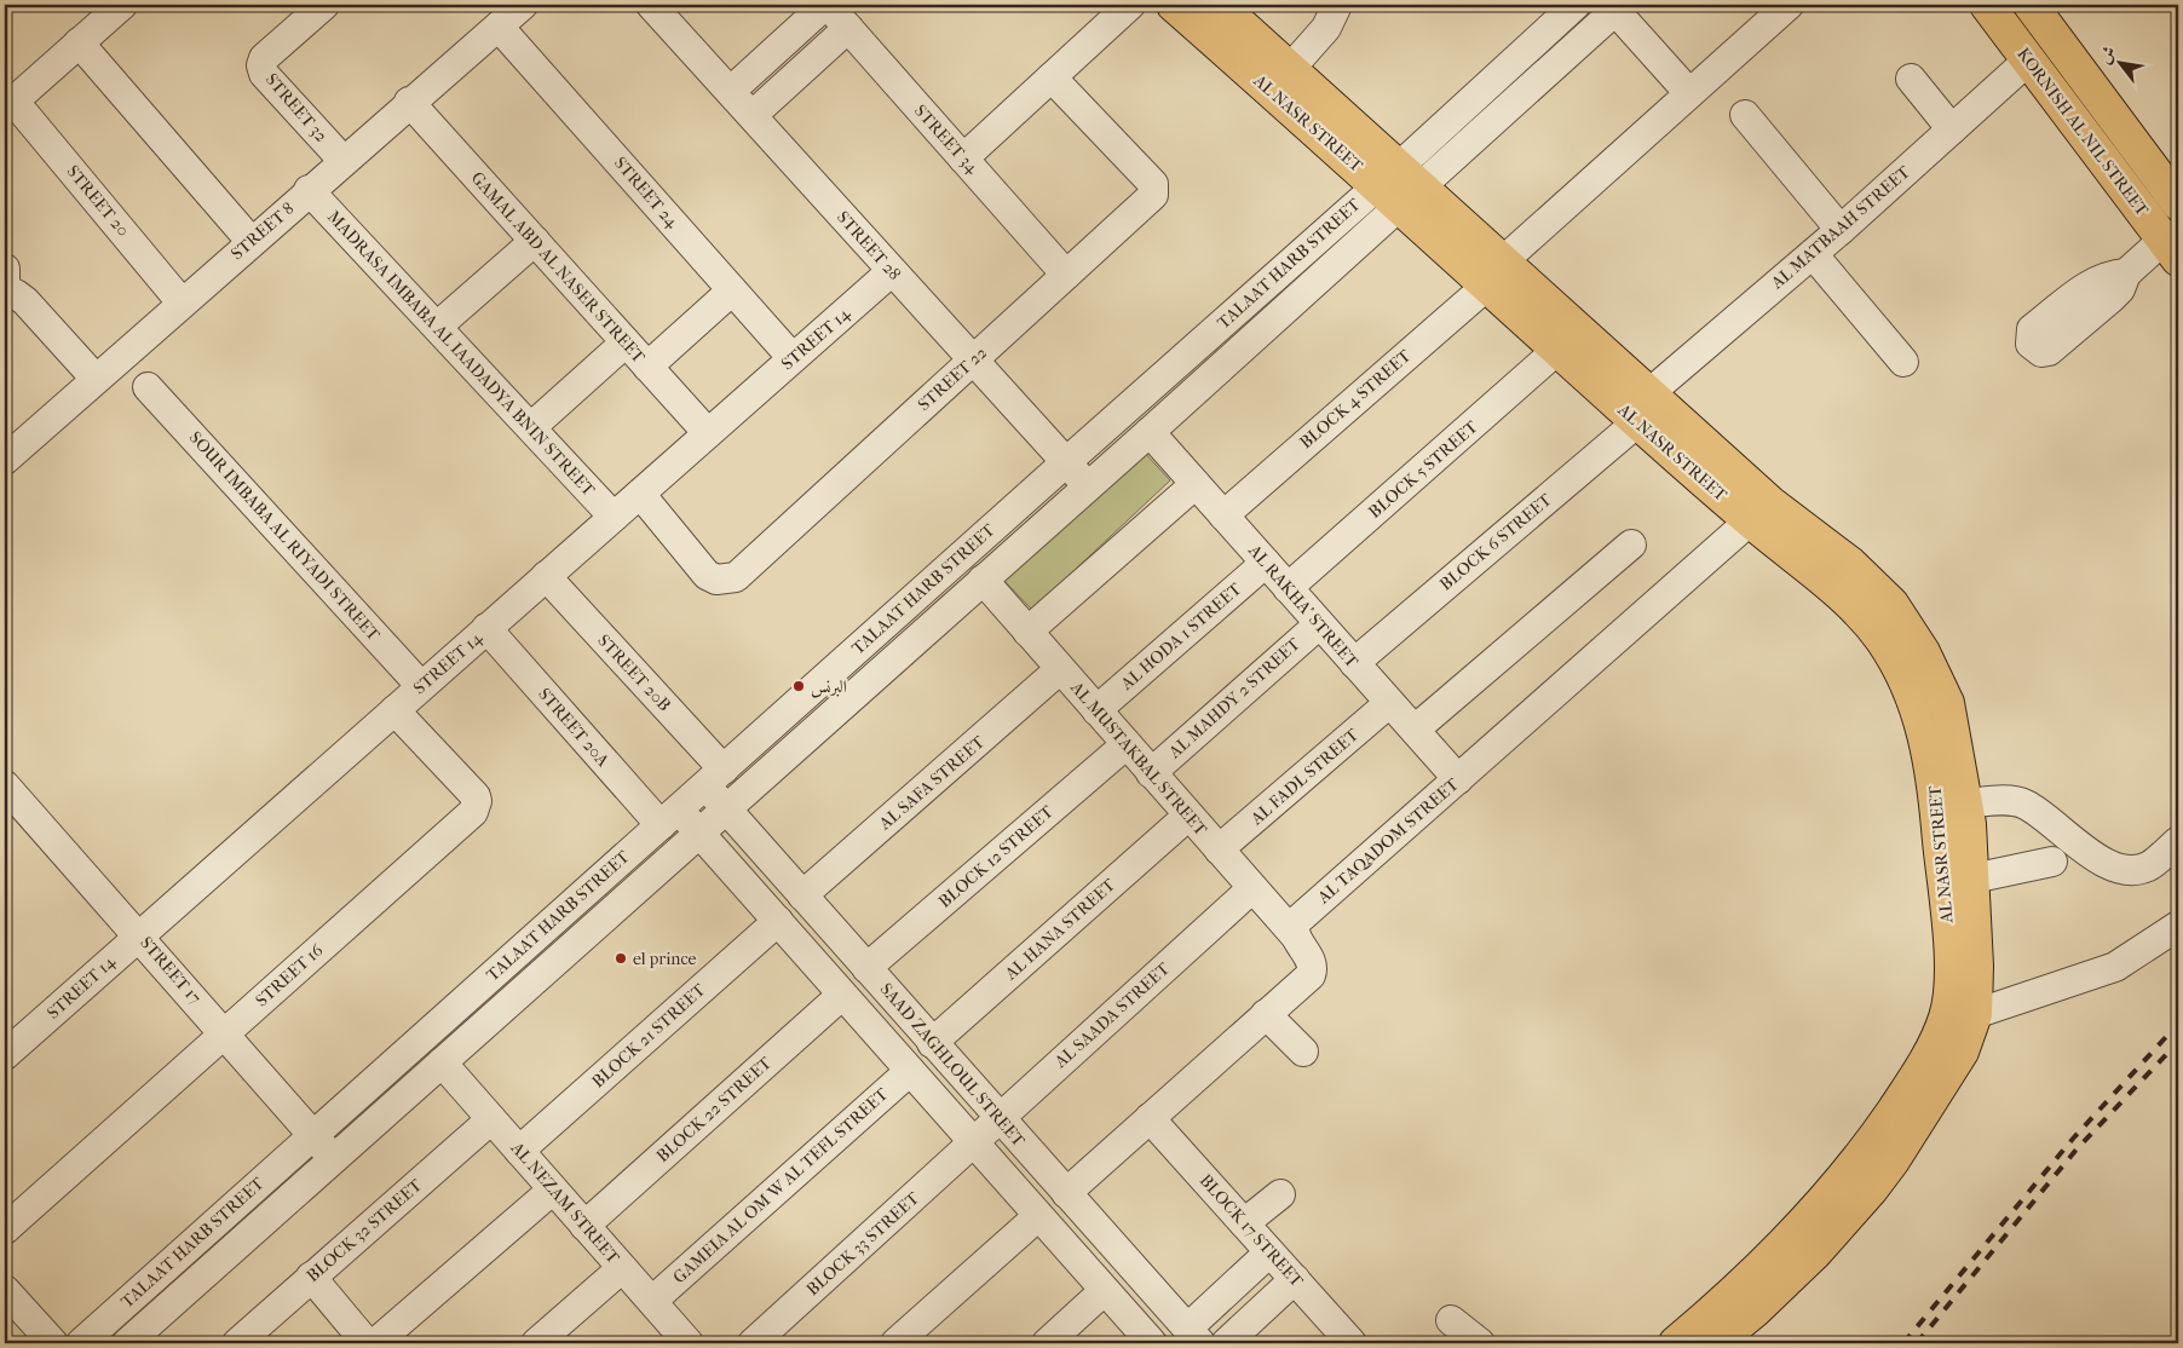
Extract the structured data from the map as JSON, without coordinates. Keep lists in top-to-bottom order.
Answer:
{
  "streets": {
    "main road": ["AL NASR STREET", "KORNISH AL NIL STREET"],
    "street": [
      "STREET 32",
      "STREET 34",
      "STREET 24",
      "STREET 20",
      "AL MATBAAH STREET",
      "STREET 8",
      "STREET 28",
      "TALAAT HARB STREET",
      "GAMAL ABD AL NASER STREET",
      "STREET 14",
      "MADRASA IMBABA AL IAADADYA BNIN STREET",
      "STREET 22",
      "BLOCK 4 STREET",
      "BLOCK 5 STREET",
      "SOUR IMBABA AL RIYADI STREET",
      "BLOCK 6 STREET",
      "AL RAKHA' STREET",
      "AL HODA 1 STREET",
      "STREET 20B",
      "AL MAHDY 2 STREET",
      "STREET 20A",
      "AL MUSTAKBAL STREET",
      "AL FADL STREET",
      "AL SAFA STREET",
      "AL TAQADOM STREET",
      "BLOCK 12 STREET",
      "AL HANA STREET",
      "STREET 17",
      "STREET 16",
      "AL SAADA STREET",
      "BLOCK 21 STREET",
      "SAAD ZAGHLOUL STREET",
      "BLOCK 22 STREET",
      "GAMEIA AL OM W AL TEFL STREET",
      "AL NEZAM STREET",
      "BLOCK 32 STREET",
      "BLOCK 17 STREET",
      "BLOCK 33 STREET"
    ]
  },
  "crossings": [
    ["STREET 32", "STREET 8"],
    ["AL NASR STREET", "AL MATBAAH STREET"],
    ["AL NASR STREET", "TALAAT HARB STREET"],
    ["AL NASR STREET", "BLOCK 4 STREET"],
    ["AL NASR STREET", "BLOCK 5 STREET"],
    ["AL NASR STREET", "BLOCK 6 STREET"],
    ["AL NASR STREET", "AL TAQADOM STREET"],
    ["KORNISH AL NIL STREET", "AL MATBAAH STREET"],
    ["STREET 34", "STREET 22"],
    ["STREET 24", "STREET 8"],
    ["STREET 24", "STREET 14"],
    ["STREET 20", "STREET 8"],
    ["AL MATBAAH STREET", "BLOCK 6 STREET"],
    ["STREET 8", "GAMAL ABD AL NASER STREET"],
    ["STREET 8", "MADRASA IMBABA AL IAADADYA BNIN STREET"],
    ["STREET 28", "TALAAT HARB STREET"],
    ["STREET 28", "STREET 14"],
    ["STREET 28", "STREET 22"],
    ["TALAAT HARB STREET", "AL RAKHA' STREET"],
    ["TALAAT HARB STREET", "STREET 20B"],
    ["TALAAT HARB STREET", "STREET 20A"],
    ["TALAAT HARB STREET", "AL MUSTAKBAL STREET"],
    ["TALAAT HARB STREET", "STREET 17"],
    ["TALAAT HARB STREET", "SAAD ZAGHLOUL STREET"],
    ["TALAAT HARB STREET", "AL NEZAM STREET"],
    ["GAMAL ABD AL NASER STREET", "STREET 14"],
    ["STREET 14", "MADRASA IMBABA AL IAADADYA BNIN STREET"],
    ["STREET 14", "STREET 22"],
    ["STREET 14", "SOUR IMBABA AL RIYADI STREET"],
    ["STREET 14", "STREET 20B"],
    ["STREET 14", "STREET 20A"],
    ["STREET 14", "STREET 17"],
    ["STREET 14", "STREET 16"],
    ["BLOCK 4 STREET", "AL RAKHA' STREET"],
    ["BLOCK 5 STREET", "AL RAKHA' STREET"],
    ["BLOCK 6 STREET", "AL RAKHA' STREET"],
    ["AL RAKHA' STREET", "AL HODA 1 STREET"],
    ["AL RAKHA' STREET", "AL MAHDY 2 STREET"],
    ["AL RAKHA' STREET", "AL FADL STREET"],
    ["AL RAKHA' STREET", "AL TAQADOM STREET"],
    ["AL HODA 1 STREET", "AL MUSTAKBAL STREET"],
    ["STREET 20B", "SAAD ZAGHLOUL STREET"],
    ["AL MAHDY 2 STREET", "AL MUSTAKBAL STREET"],
    ["STREET 20A", "SAAD ZAGHLOUL STREET"],
    ["AL MUSTAKBAL STREET", "AL FADL STREET"],
    ["AL MUSTAKBAL STREET", "AL SAFA STREET"],
    ["AL MUSTAKBAL STREET", "AL TAQADOM STREET"],
    ["AL MUSTAKBAL STREET", "BLOCK 12 STREET"],
    ["AL MUSTAKBAL STREET", "AL HANA STREET"],
    ["AL MUSTAKBAL STREET", "AL SAADA STREET"],
    ["AL SAFA STREET", "SAAD ZAGHLOUL STREET"],
    ["BLOCK 12 STREET", "SAAD ZAGHLOUL STREET"],
    ["AL HANA STREET", "SAAD ZAGHLOUL STREET"],
    ["STREET 17", "STREET 16"],
    ["AL SAADA STREET", "SAAD ZAGHLOUL STREET"],
    ["AL SAADA STREET", "BLOCK 33 STREET"],
    ["BLOCK 21 STREET", "SAAD ZAGHLOUL STREET"],
    ["BLOCK 21 STREET", "AL NEZAM STREET"],
    ["SAAD ZAGHLOUL STREET", "BLOCK 22 STREET"],
    ["SAAD ZAGHLOUL STREET", "GAMEIA AL OM W AL TEFL STREET"],
    ["SAAD ZAGHLOUL STREET", "BLOCK 33 STREET"],
    ["BLOCK 22 STREET", "AL NEZAM STREET"],
    ["GAMEIA AL OM W AL TEFL STREET", "AL NEZAM STREET"],
    ["AL NEZAM STREET", "BLOCK 32 STREET"]
  ],
  "places": ["البرنس", "el prince"],
  "north": "top left"
}
